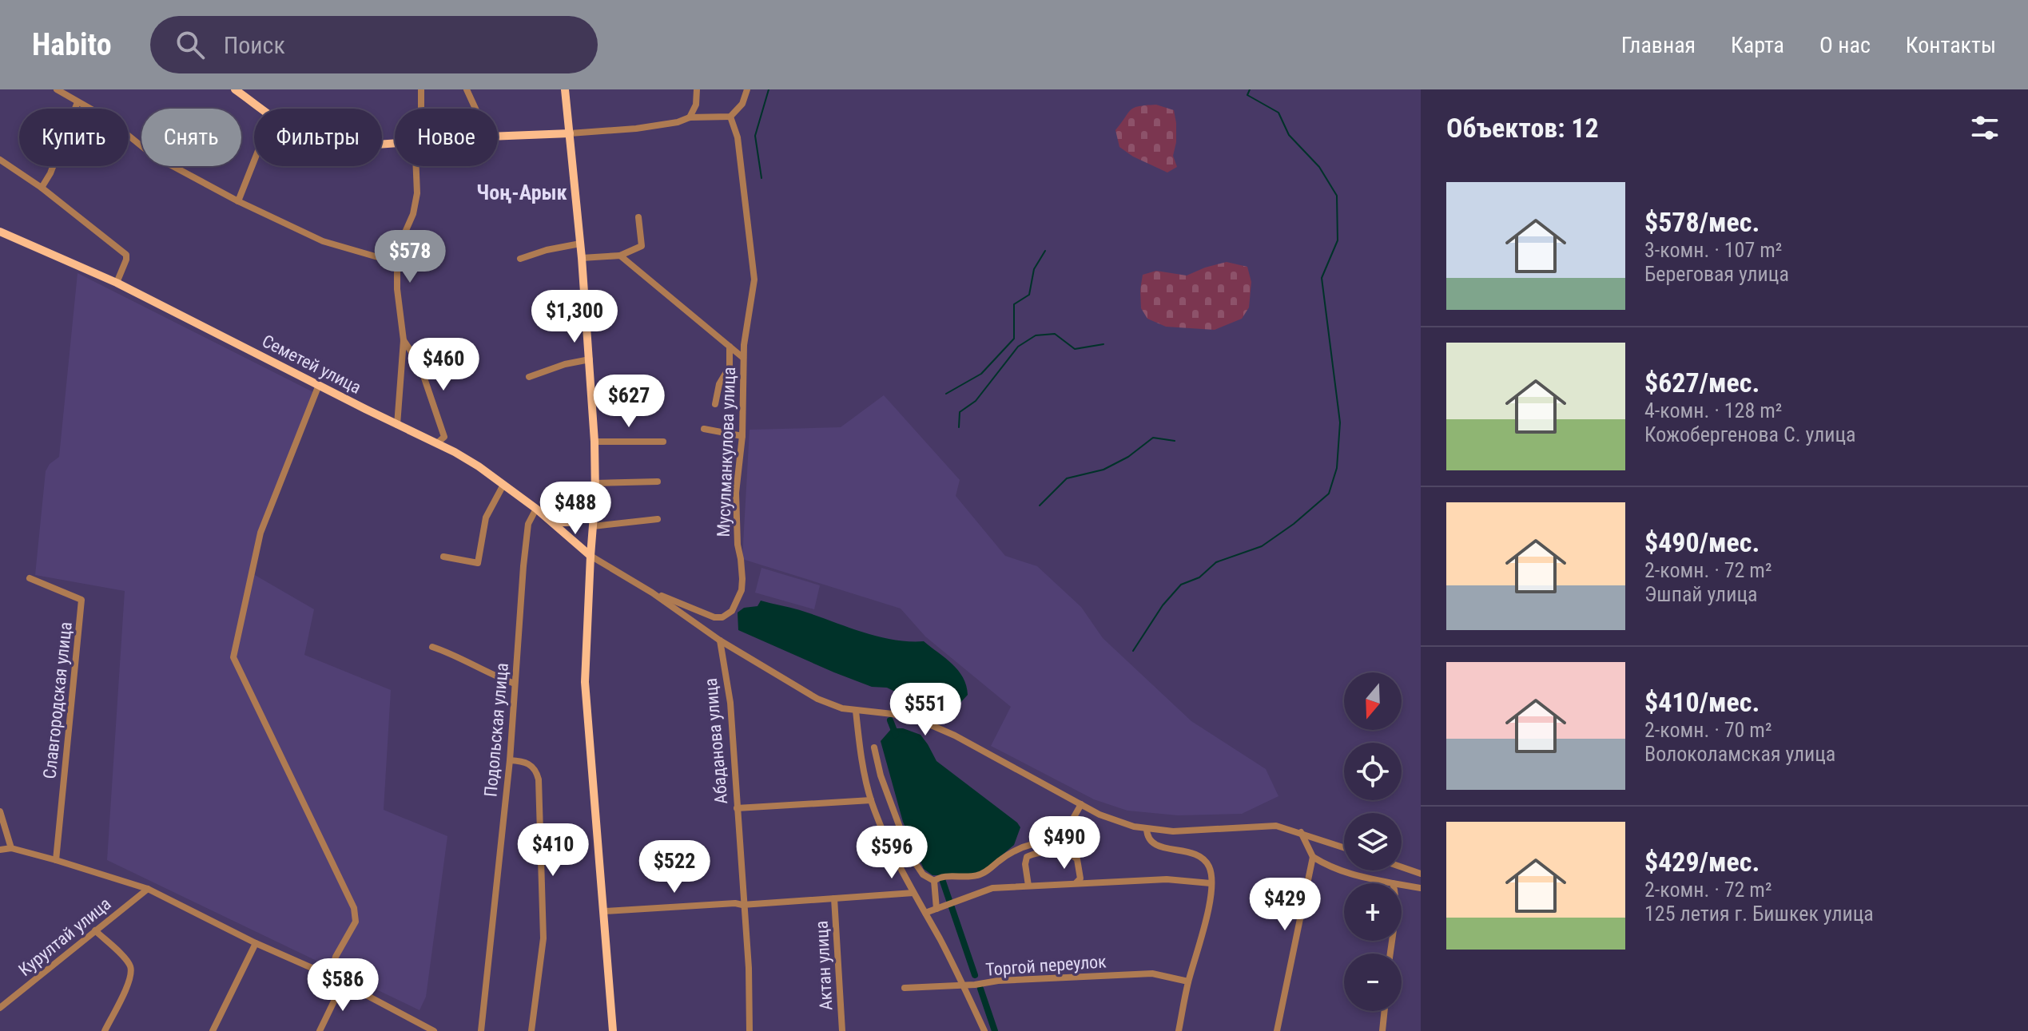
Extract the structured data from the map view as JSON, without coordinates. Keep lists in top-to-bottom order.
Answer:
{
  "streets": {
    "main road": ["Семетей улица"],
    "street": [
      "Мусулманкулова улица",
      "Славгородская улица",
      "Подольская улица",
      "Абаданова улица",
      "Курултай улица",
      "Актан улица",
      "Торгой переулок"
    ]
  },
  "crossings": [
    ["Семетей улица", "Подольская улица"]
  ],
  "districts": ["Чоң-Арык"],
  "north": "bottom",
  "page": {
    "header": "Habito",
    "search": "Поиск",
    "nav": [
      "Главная",
      "Карта",
      "О нас",
      "Контакты"
    ],
    "heading": "Объектов: 12",
    "chip": [
      "Купить",
      "Снять",
      "Фильтры",
      "Новое"
    ],
    "list": [
      {
        "name": "$578/мес.",
        "note": "3-комн. · 107 m² · Береговая улица"
      },
      {
        "name": "$627/мес.",
        "note": "4-комн. · 128 m² · Кожобергенова С. улица"
      },
      {
        "name": "$490/мес.",
        "note": "2-комн. · 72 m² · Эшпай улица"
      },
      {
        "name": "$410/мес.",
        "note": "2-комн. · 70 m² · Волоколамская улица"
      },
      {
        "name": "$429/мес.",
        "note": "2-комн. · 72 m² · 125 летия г. Бишкек улица"
      }
    ],
    "price": [
      "$578",
      "$1,300",
      "$460",
      "$627",
      "$488",
      "$551",
      "$490",
      "$410",
      "$596",
      "$522",
      "$429",
      "$586"
    ],
    "map_buttons": ["+", "−"]
  }
}
